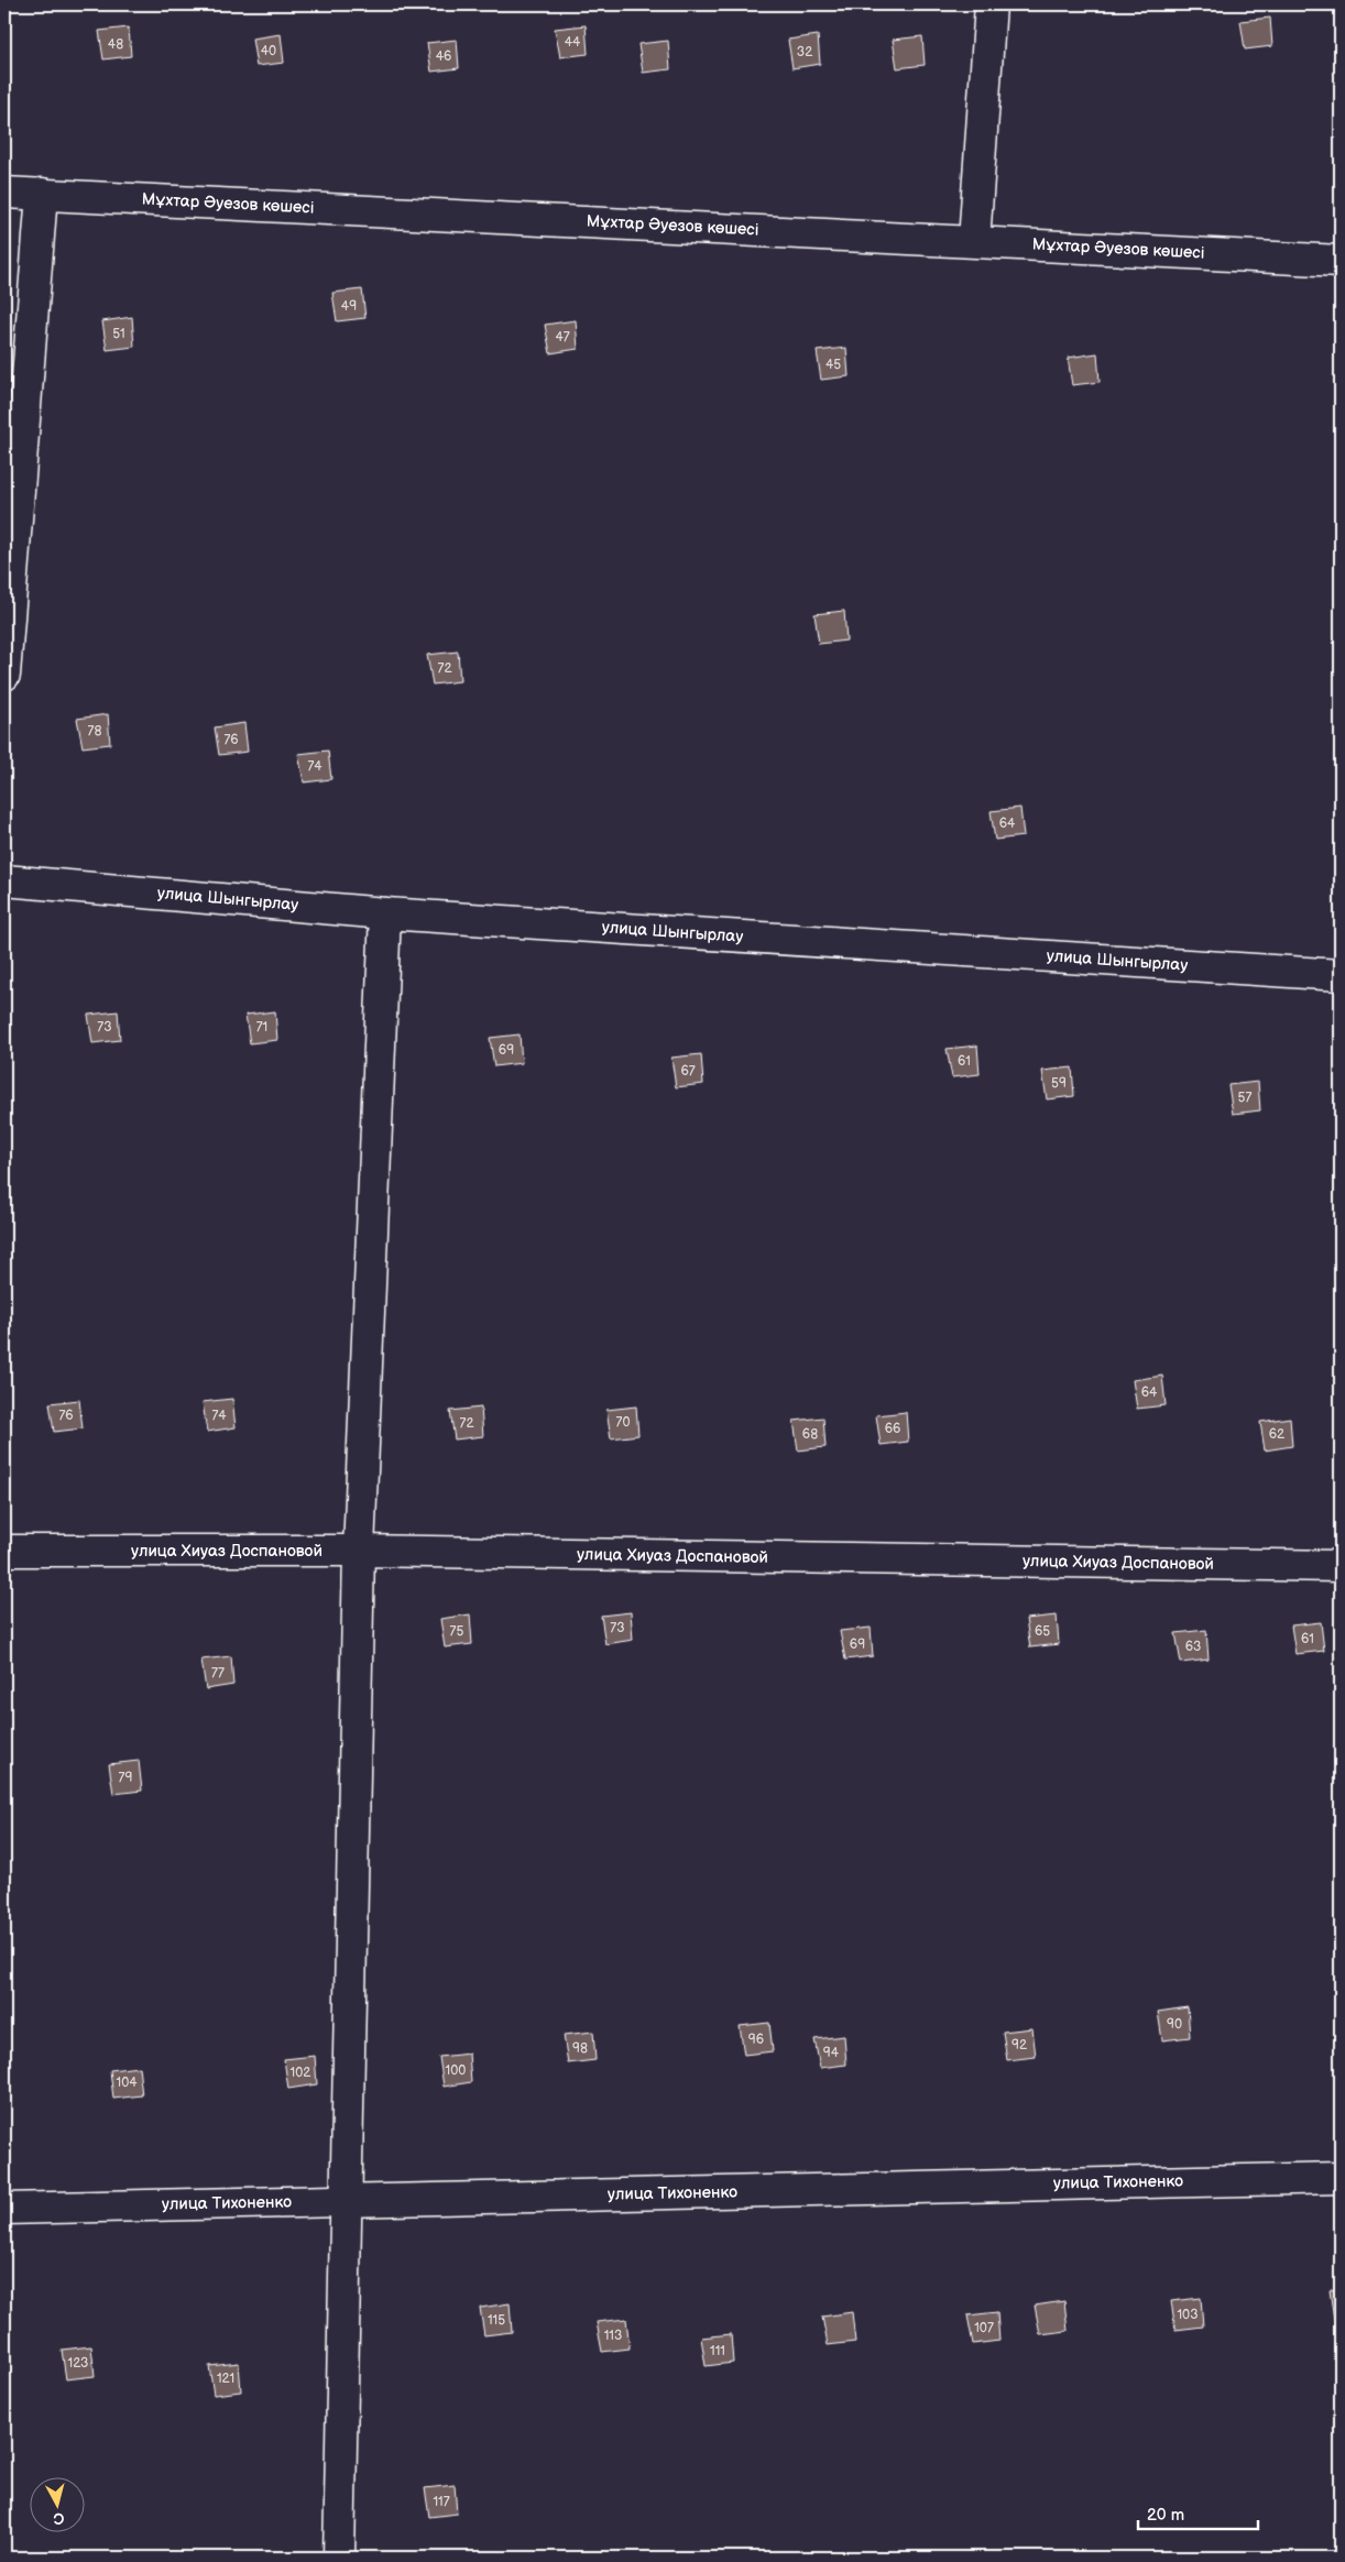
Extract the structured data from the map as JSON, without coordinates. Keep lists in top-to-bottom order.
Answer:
{
  "streets": {
    "street": [
      "Мұхтар Әуезов көшесі",
      "улица Шынгырлау",
      "улица Хиуаз Доспановой",
      "улица Тихоненко"
    ]
  },
  "house_numbers": [
    "44",
    "48",
    "40",
    "32",
    "46",
    "49",
    "51",
    "47",
    "45",
    "72",
    "78",
    "76",
    "74",
    "64",
    "73",
    "71",
    "69",
    "61",
    "67",
    "59",
    "57",
    "64",
    "76",
    "74",
    "70",
    "72",
    "66",
    "68",
    "62",
    "73",
    "75",
    "65",
    "61",
    "69",
    "63",
    "77",
    "79",
    "90",
    "96",
    "92",
    "98",
    "94",
    "100",
    "102",
    "104",
    "103",
    "115",
    "107",
    "113",
    "111",
    "123",
    "121",
    "117"
  ],
  "scale_bar": "20 m",
  "north": "bottom"
}
